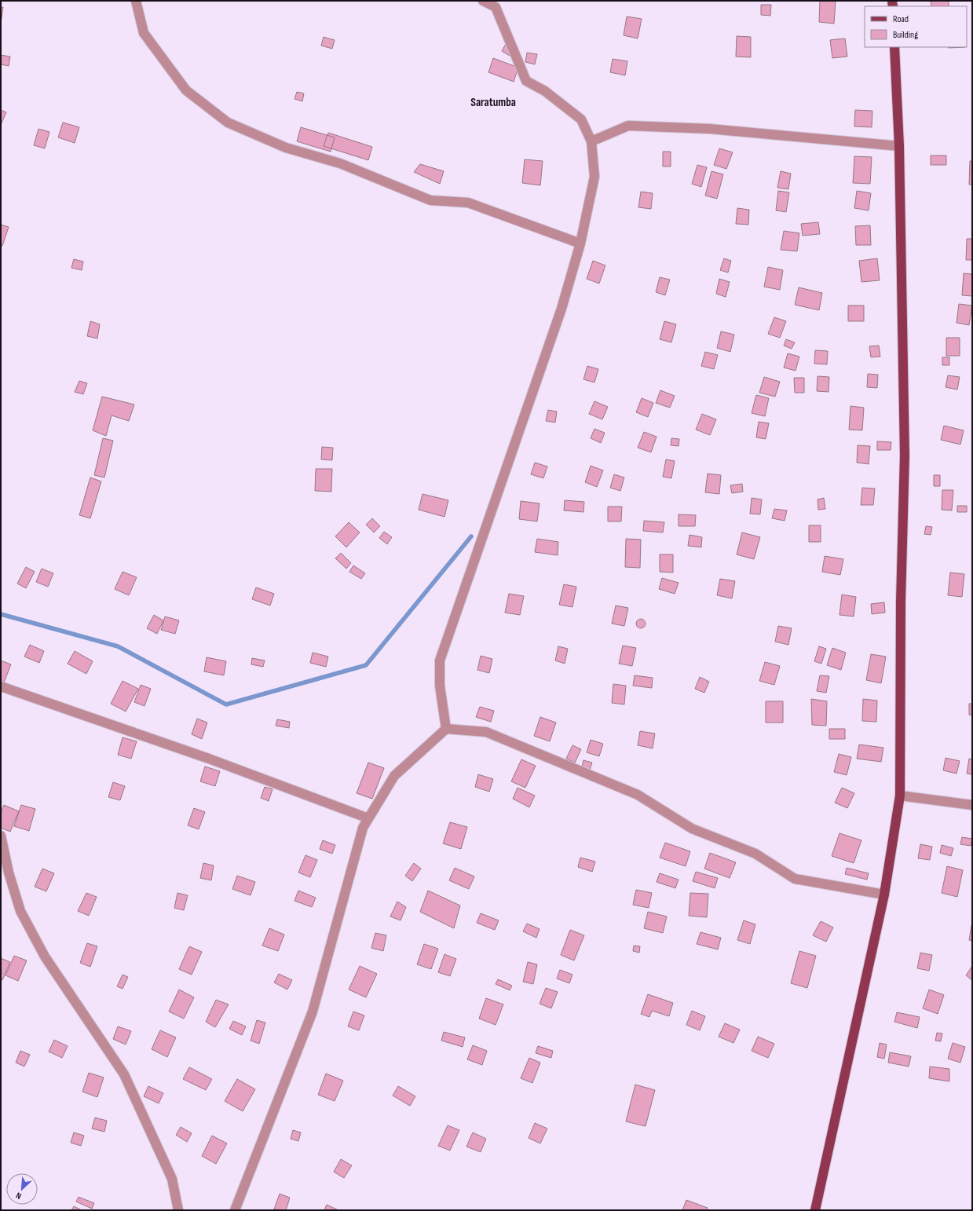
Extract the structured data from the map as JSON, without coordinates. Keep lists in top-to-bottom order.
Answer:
{
  "districts": ["Saratumba"],
  "legend": ["Road", "Building"],
  "north": "bottom left"
}
